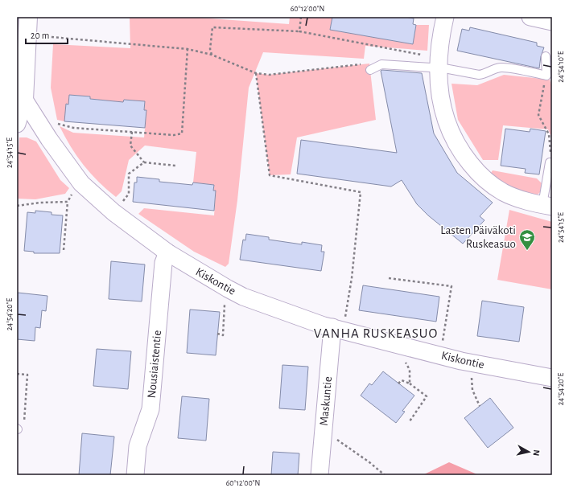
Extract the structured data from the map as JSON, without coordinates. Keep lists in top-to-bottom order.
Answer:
{
  "streets": {
    "street": ["Kiskontie", "Nousiaistentie", "Maskuntie"]
  },
  "crossings": [
    ["Kiskontie", "Nousiaistentie"],
    ["Kiskontie", "Maskuntie"]
  ],
  "districts": ["VANHA RUSKEASUO"],
  "places": {
    "school or university": ["Lasten Päiväkoti Ruskeasuo"]
  },
  "scale_bar": "20 m",
  "north": "right",
  "coordinates": [
    "60°12'00\"N",
    "24°54'10\"E",
    "24°54'15\"E",
    "24°54'20\"E"
  ]
}
